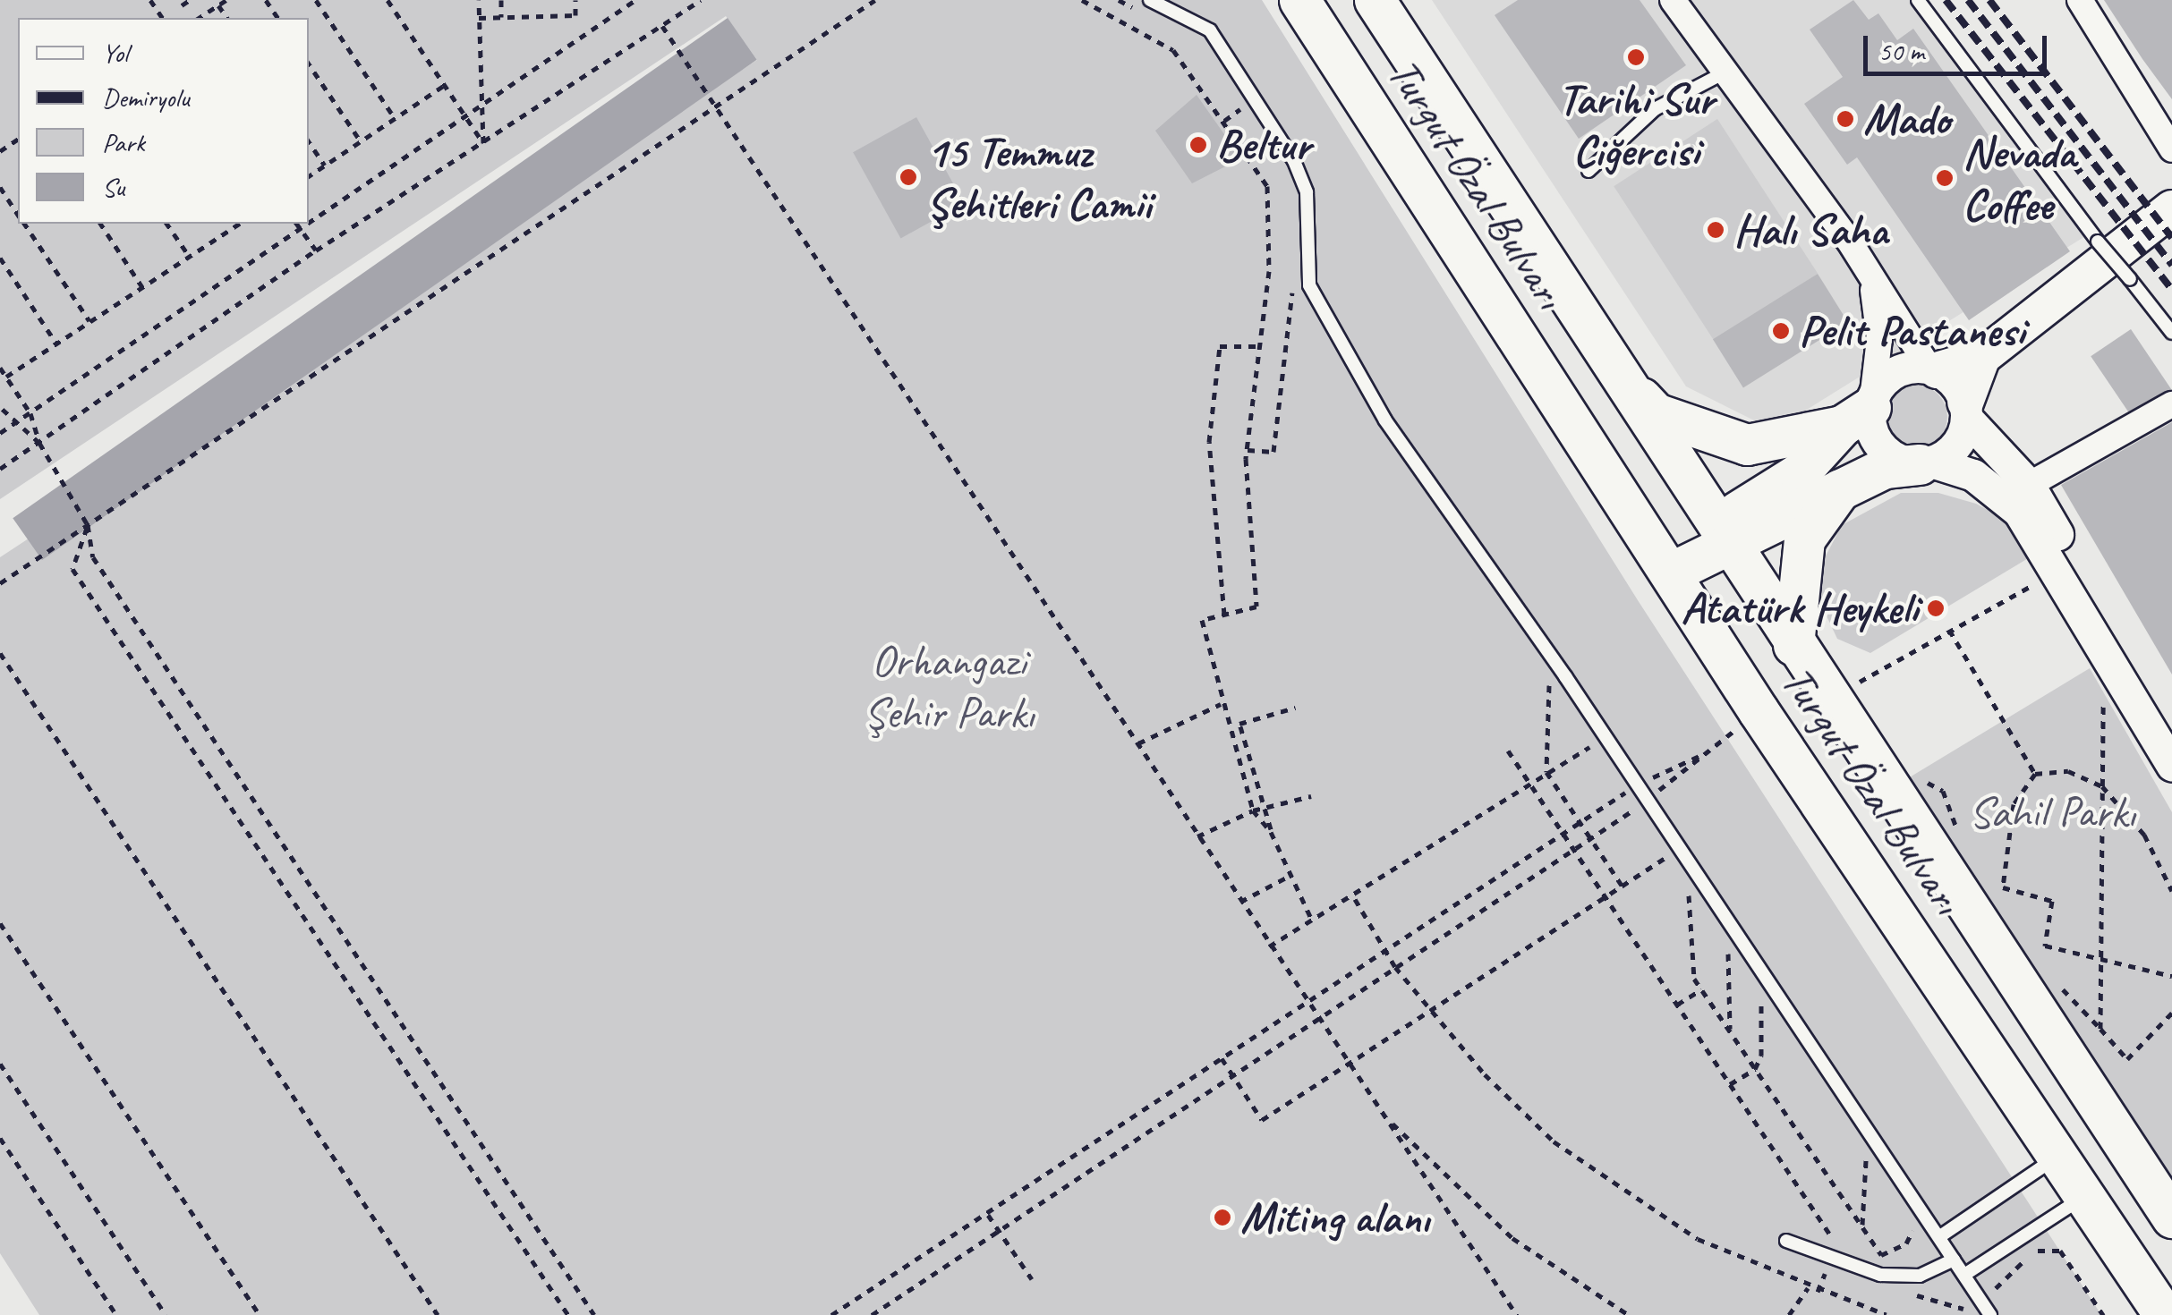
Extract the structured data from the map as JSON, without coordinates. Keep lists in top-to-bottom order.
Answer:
{
  "streets": {
    "highway": ["Turgut Özal Bulvarı"]
  },
  "parks": ["Orhangazi Şehir Parkı", "Sahil Parkı"],
  "places": [
    "Tarihi Sur Ciğercisi",
    "Mado",
    "Beltur",
    "15 Temmuz Şehitleri Camii",
    "Nevada Coffee",
    "Halı Saha",
    "Pelit Pastanesi",
    "Atatürk Heykeli",
    "Miting alanı"
  ],
  "legend": [
    "Yol",
    "Demiryolu",
    "Park",
    "Su"
  ],
  "scale_bar": "50 m"
}
